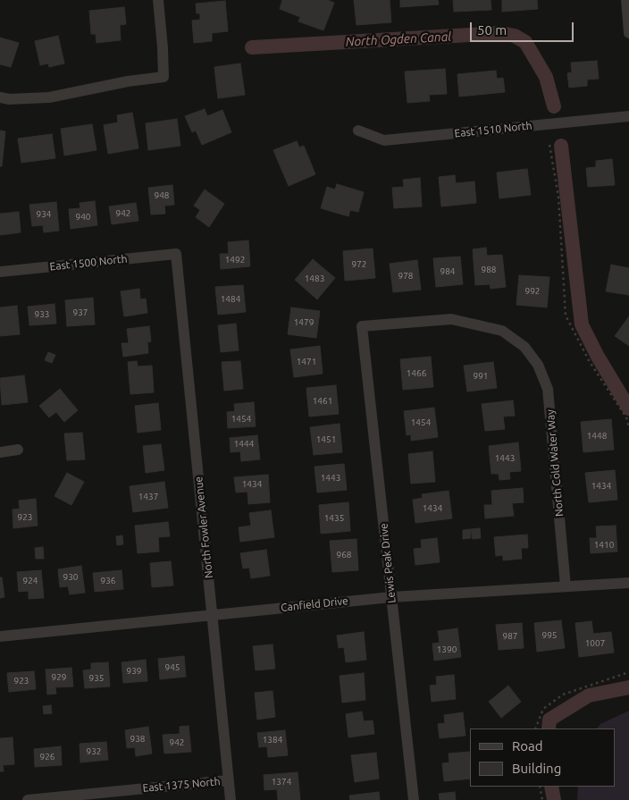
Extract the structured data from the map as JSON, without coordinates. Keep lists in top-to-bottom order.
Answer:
{
  "streets": {
    "street": [
      "East 1510 North",
      "East 1500 North",
      "North Cold Water Way",
      "North Fowler Avenue",
      "Lewis Peak Drive",
      "Canfield Drive",
      "East 1375 North"
    ]
  },
  "crossings": [
    ["East 1500 North", "North Fowler Avenue"],
    ["North Cold Water Way", "Lewis Peak Drive"],
    ["North Cold Water Way", "Canfield Drive"],
    ["North Fowler Avenue", "Canfield Drive"],
    ["North Fowler Avenue", "East 1375 North"],
    ["Lewis Peak Drive", "Canfield Drive"]
  ],
  "water": ["North Ogden Canal"],
  "house_numbers": [
    "948",
    "942",
    "934",
    "940",
    "1492",
    "972",
    "988",
    "984",
    "978",
    "1483",
    "992",
    "1484",
    "937",
    "933",
    "1479",
    "1471",
    "1466",
    "991",
    "1461",
    "1454",
    "1454",
    "1448",
    "1451",
    "1444",
    "1443",
    "1443",
    "1434",
    "1434",
    "1437",
    "1434",
    "923",
    "1435",
    "1410",
    "968",
    "930",
    "924",
    "936",
    "995",
    "987",
    "1007",
    "1390",
    "945",
    "939",
    "929",
    "935",
    "923",
    "938",
    "1384",
    "942",
    "932",
    "926",
    "1374"
  ],
  "legend": ["Road", "Building"],
  "scale_bar": "50 m"
}
